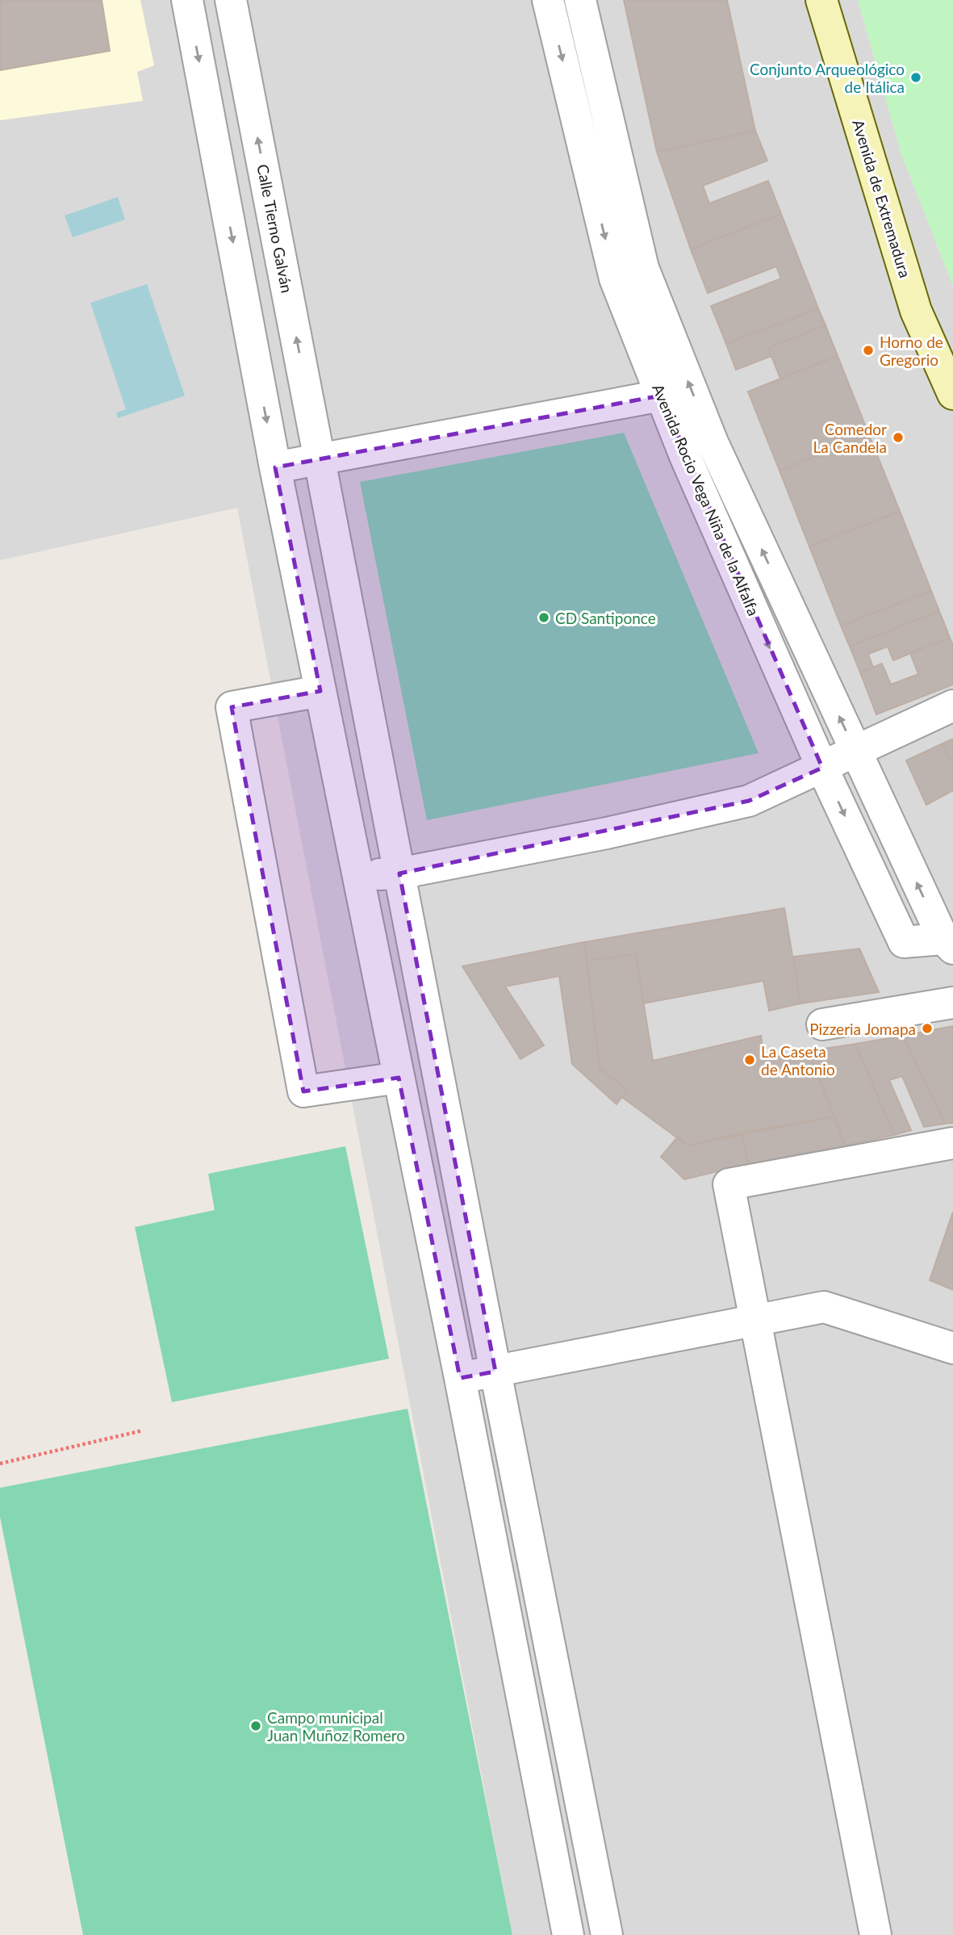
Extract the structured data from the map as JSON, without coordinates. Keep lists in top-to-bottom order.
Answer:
{
  "streets": {
    "main road": ["Avenida de Extremadura"],
    "street": ["Calle Tierno Galván", "Avenida Rocio Vega Niña de la Alfalfa"]
  },
  "places": [
    "Conjunto Arqueológico de Itálica",
    "Horno de Gregorio",
    "Comedor La Candela",
    "CD Santiponce",
    "Pizzeria Jomapa",
    "La Caseta de Antonio",
    "Campo municipal Juan Muñoz Romero"
  ]
}
